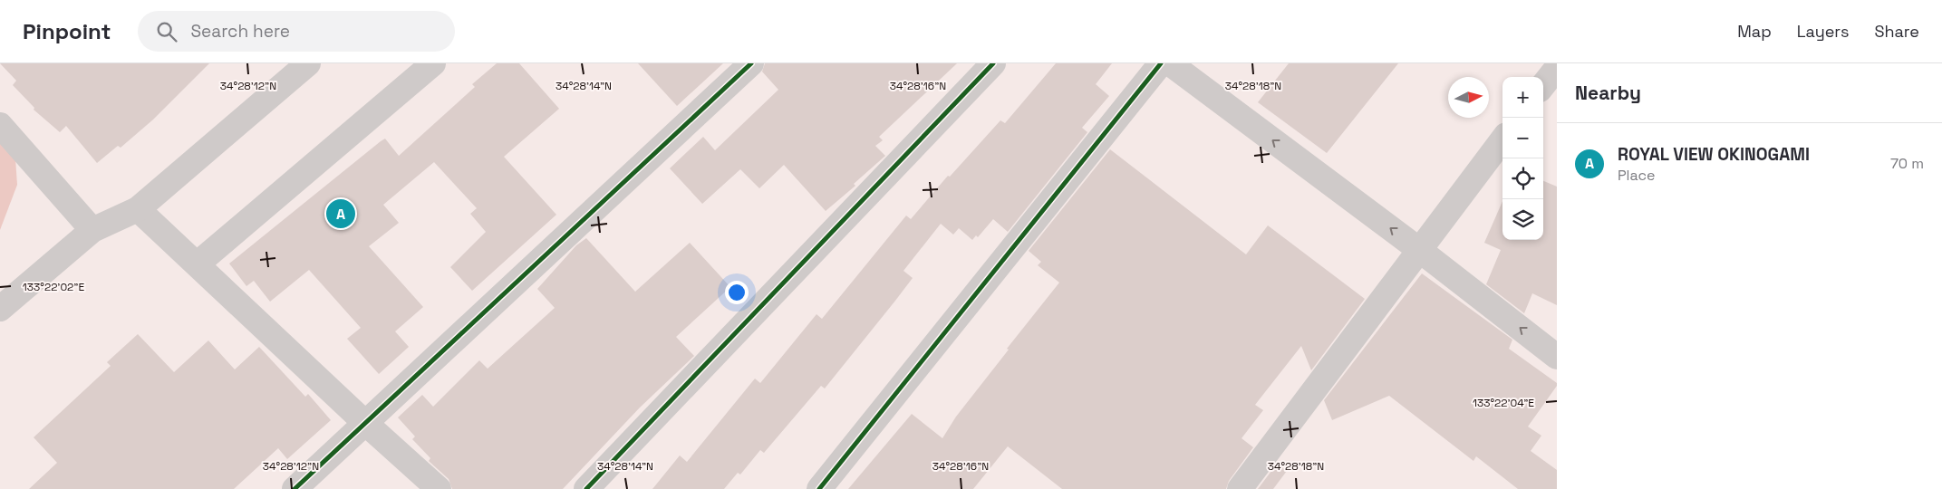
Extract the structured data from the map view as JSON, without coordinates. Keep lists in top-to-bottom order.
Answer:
{
  "north": "right",
  "page": {
    "header": "Pinpoint",
    "search": "Search here",
    "nav": ["Map", "Layers", "Share"],
    "heading": "Nearby",
    "map_buttons": ["+", "−"],
    "list": [
      {
        "mark": "A",
        "name": "ROYAL VIEW OKINOGAMI",
        "note": "Place",
        "value": "70 m"
      }
    ],
    "pins": "A"
  },
  "coordinates": [
    "34°28'12\"N",
    "34°28'14\"N",
    "34°28'16\"N",
    "34°28'18\"N",
    "133°22'02\"E",
    "133°22'04\"E"
  ]
}
